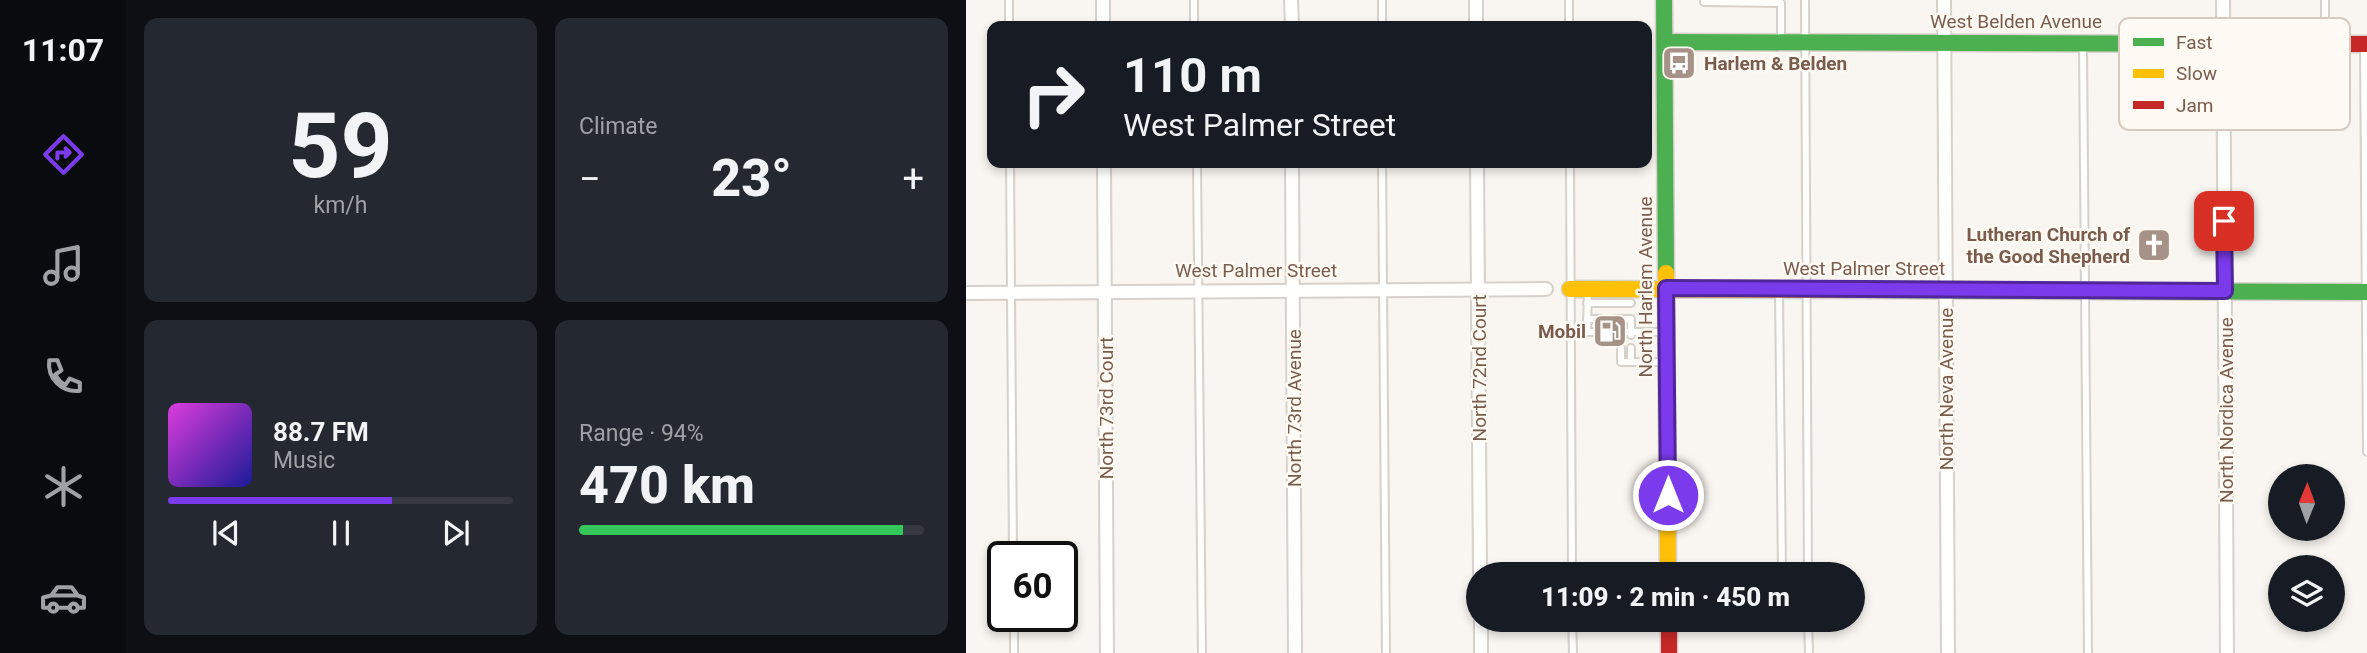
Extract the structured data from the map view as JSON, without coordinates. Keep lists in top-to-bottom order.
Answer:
{
  "streets": {
    "street": [
      "West Belden Avenue",
      "West Palmer Street",
      "North Harlem Avenue",
      "North 72nd Court",
      "North Neva Avenue",
      "North 73rd Court",
      "North 73rd Avenue",
      "North Nordica Avenue"
    ]
  },
  "crossings": [
    ["West Belden Avenue", "North Harlem Avenue"],
    ["West Belden Avenue", "North Neva Avenue"],
    ["West Palmer Street", "North Harlem Avenue"],
    ["West Palmer Street", "North 72nd Court"],
    ["West Palmer Street", "North Neva Avenue"],
    ["West Palmer Street", "North 73rd Court"],
    ["West Palmer Street", "North 73rd Avenue"],
    ["West Palmer Street", "North Nordica Avenue"]
  ],
  "places": {
    "bus stop": ["Harlem & Belden"],
    "church": ["Lutheran Church of the Good Shepherd"],
    "fuel station": ["Mobil"]
  },
  "legend": ["Fast", "Slow", "Jam"],
  "north": "top",
  "page": {
    "tabs": "11:07",
    "tile": [
      ["59", "km/h"],
      "Climate",
      ["Range · 94%", "470 km"]
    ],
    "turn": ["110 m", "West Palmer Street"],
    "heat": ["−", "23°", "+"],
    "song": ["88.7 FM", "Music"],
    "limit": "60",
    "trip": "11:09 · 2 min · 450 m"
  }
}
